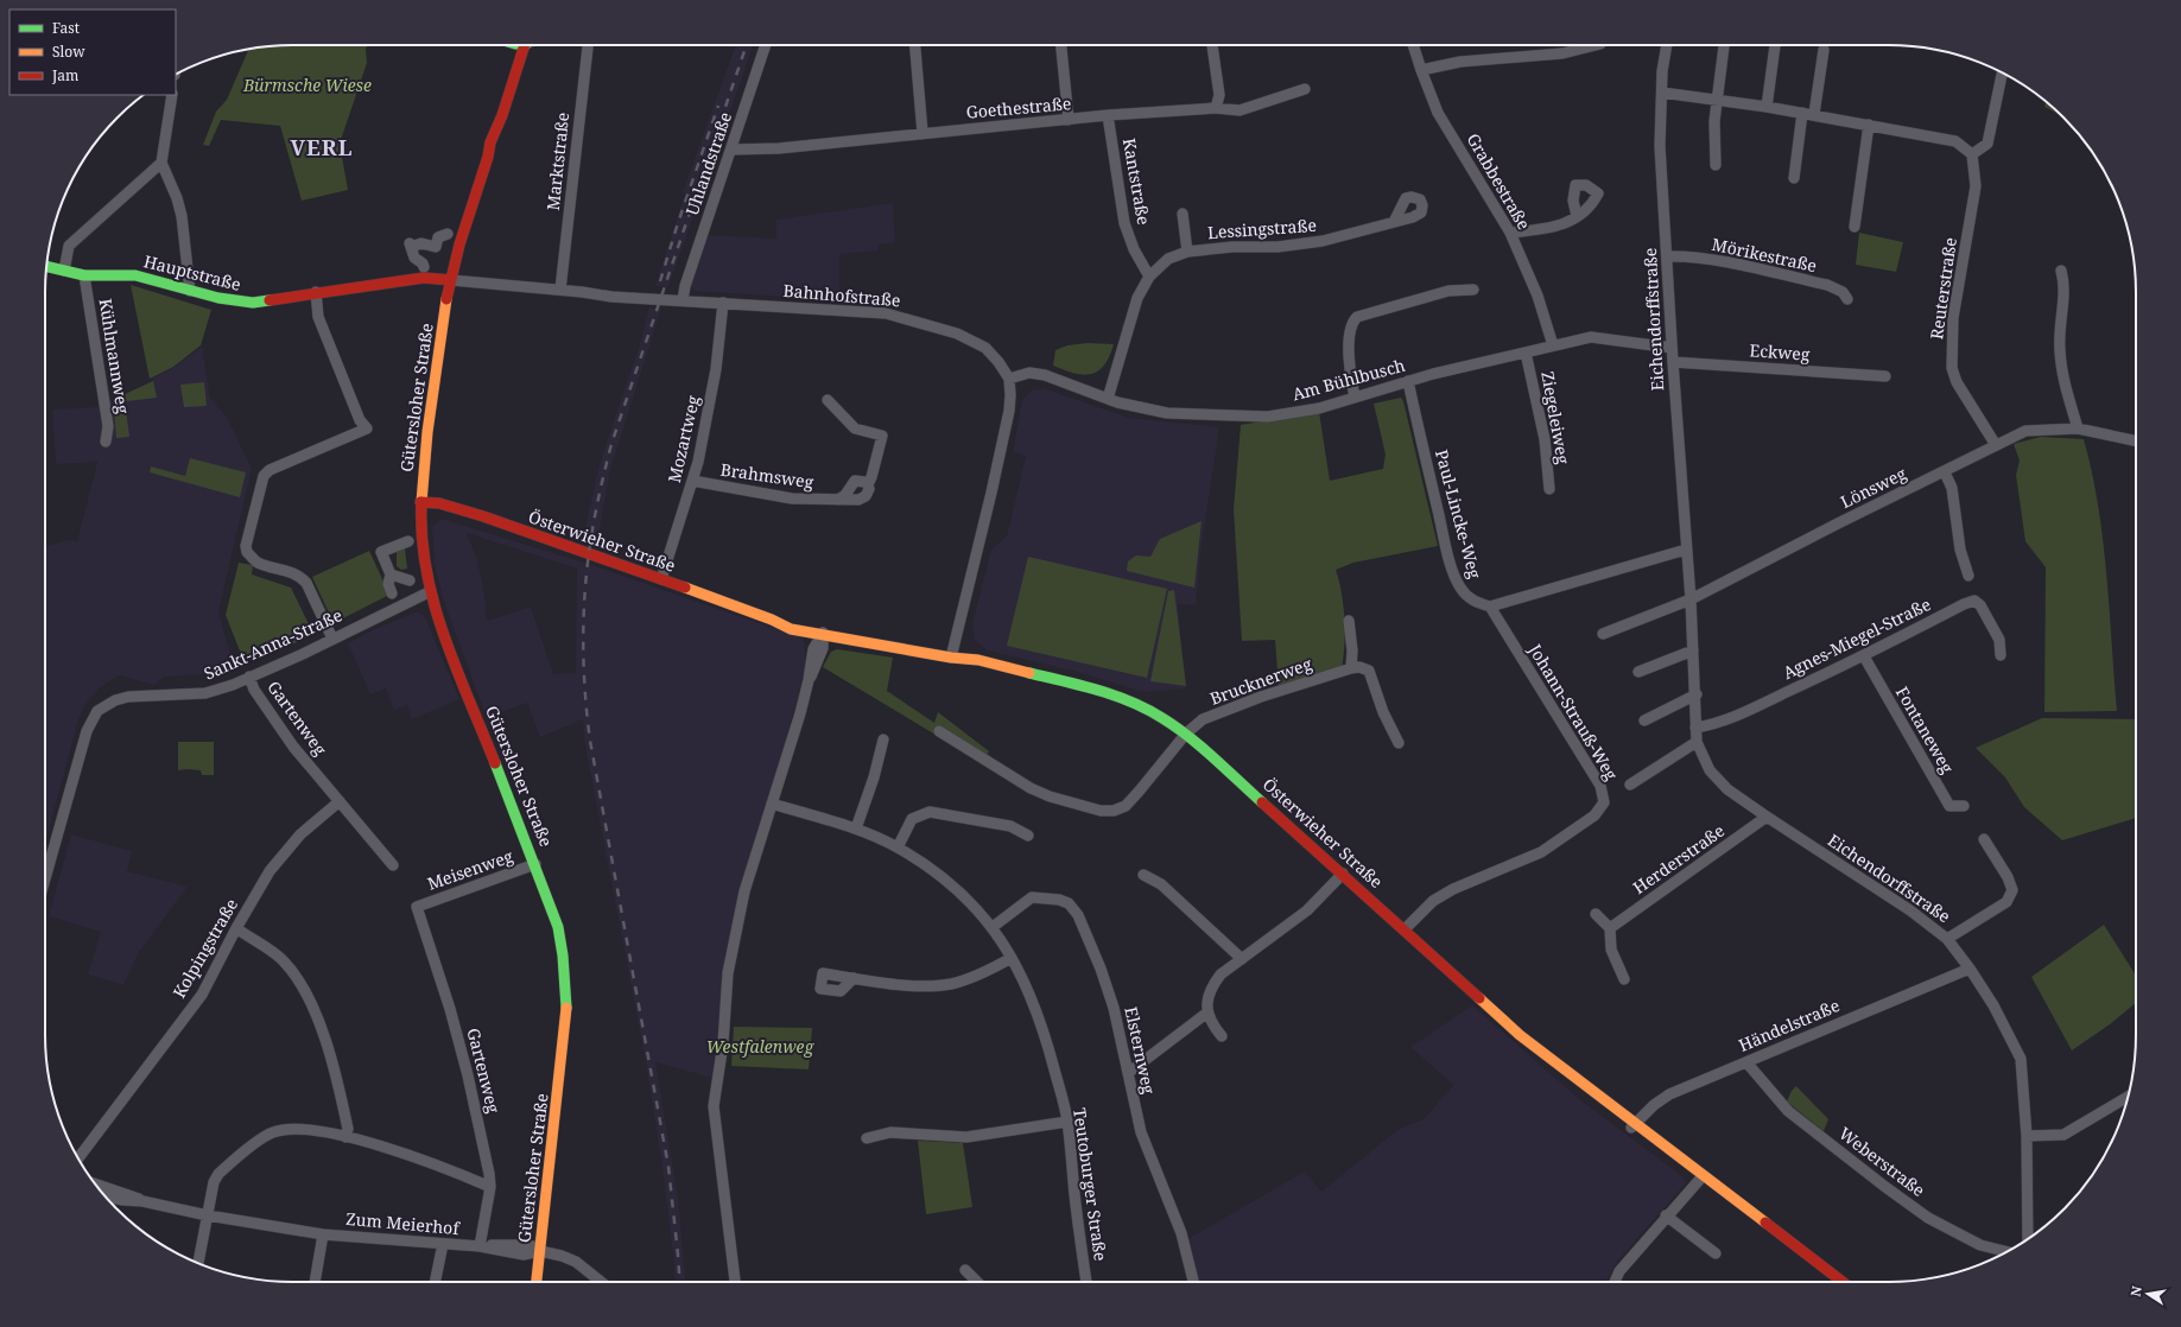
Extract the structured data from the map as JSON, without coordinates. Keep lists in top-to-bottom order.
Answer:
{
  "streets": {
    "street": [
      "Goethestraße",
      "Marktstraße",
      "Uhlandstraße",
      "Kantstraße",
      "Grabbestraße",
      "Lessingstraße",
      "Mörikestraße",
      "Hauptstraße",
      "Reuterstraße",
      "Bahnhofstraße",
      "Eichendorffstraße",
      "Eckweg",
      "Kühlmannweg",
      "Am Bühlbusch",
      "Gütersloher Straße",
      "Ziegeleiweg",
      "Mozartweg",
      "Brahmsweg",
      "Lönsweg",
      "Paul-Lincke-Weg",
      "Österwieher Straße",
      "Agnes-Miegel-Straße",
      "Sankt-Anna-Straße",
      "Brucknerweg",
      "Johann-Strauß-Weg",
      "Gartenweg",
      "Fontaneweg",
      "Herderstraße",
      "Meisenweg",
      "Kolpingstraße",
      "Händelstraße",
      "Elsternweg",
      "Weberstraße",
      "Teutoburger Straße",
      "Zum Meierhof"
    ]
  },
  "crossings": [
    ["Goethestraße", "Uhlandstraße"],
    ["Goethestraße", "Kantstraße"],
    ["Marktstraße", "Bahnhofstraße"],
    ["Uhlandstraße", "Bahnhofstraße"],
    ["Kantstraße", "Lessingstraße"],
    ["Grabbestraße", "Am Bühlbusch"],
    ["Lessingstraße", "Am Bühlbusch"],
    ["Mörikestraße", "Eichendorffstraße"],
    ["Hauptstraße", "Bahnhofstraße"],
    ["Hauptstraße", "Kühlmannweg"],
    ["Hauptstraße", "Gütersloher Straße"],
    ["Reuterstraße", "Lönsweg"],
    ["Bahnhofstraße", "Am Bühlbusch"],
    ["Bahnhofstraße", "Gütersloher Straße"],
    ["Bahnhofstraße", "Mozartweg"],
    ["Eichendorffstraße", "Eckweg"],
    ["Eichendorffstraße", "Am Bühlbusch"],
    ["Eichendorffstraße", "Lönsweg"],
    ["Eichendorffstraße", "Agnes-Miegel-Straße"],
    ["Eichendorffstraße", "Herderstraße"],
    ["Eichendorffstraße", "Händelstraße"],
    ["Am Bühlbusch", "Ziegeleiweg"],
    ["Am Bühlbusch", "Paul-Lincke-Weg"],
    ["Gütersloher Straße", "Österwieher Straße"],
    ["Gütersloher Straße", "Sankt-Anna-Straße"],
    ["Gütersloher Straße", "Meisenweg"],
    ["Gütersloher Straße", "Zum Meierhof"],
    ["Mozartweg", "Brahmsweg"],
    ["Mozartweg", "Österwieher Straße"],
    ["Paul-Lincke-Weg", "Johann-Strauß-Weg"],
    ["Österwieher Straße", "Brucknerweg"],
    ["Österwieher Straße", "Johann-Strauß-Weg"],
    ["Österwieher Straße", "Händelstraße"],
    ["Agnes-Miegel-Straße", "Fontaneweg"],
    ["Sankt-Anna-Straße", "Gartenweg"],
    ["Gartenweg", "Meisenweg"],
    ["Gartenweg", "Kolpingstraße"],
    ["Gartenweg", "Zum Meierhof"],
    ["Händelstraße", "Weberstraße"],
    ["Elsternweg", "Teutoburger Straße"]
  ],
  "districts": ["VERL"],
  "parks": ["Bürmsche Wiese", "Westfalenweg"],
  "legend": ["Fast", "Slow", "Jam"],
  "north": "left"
}
